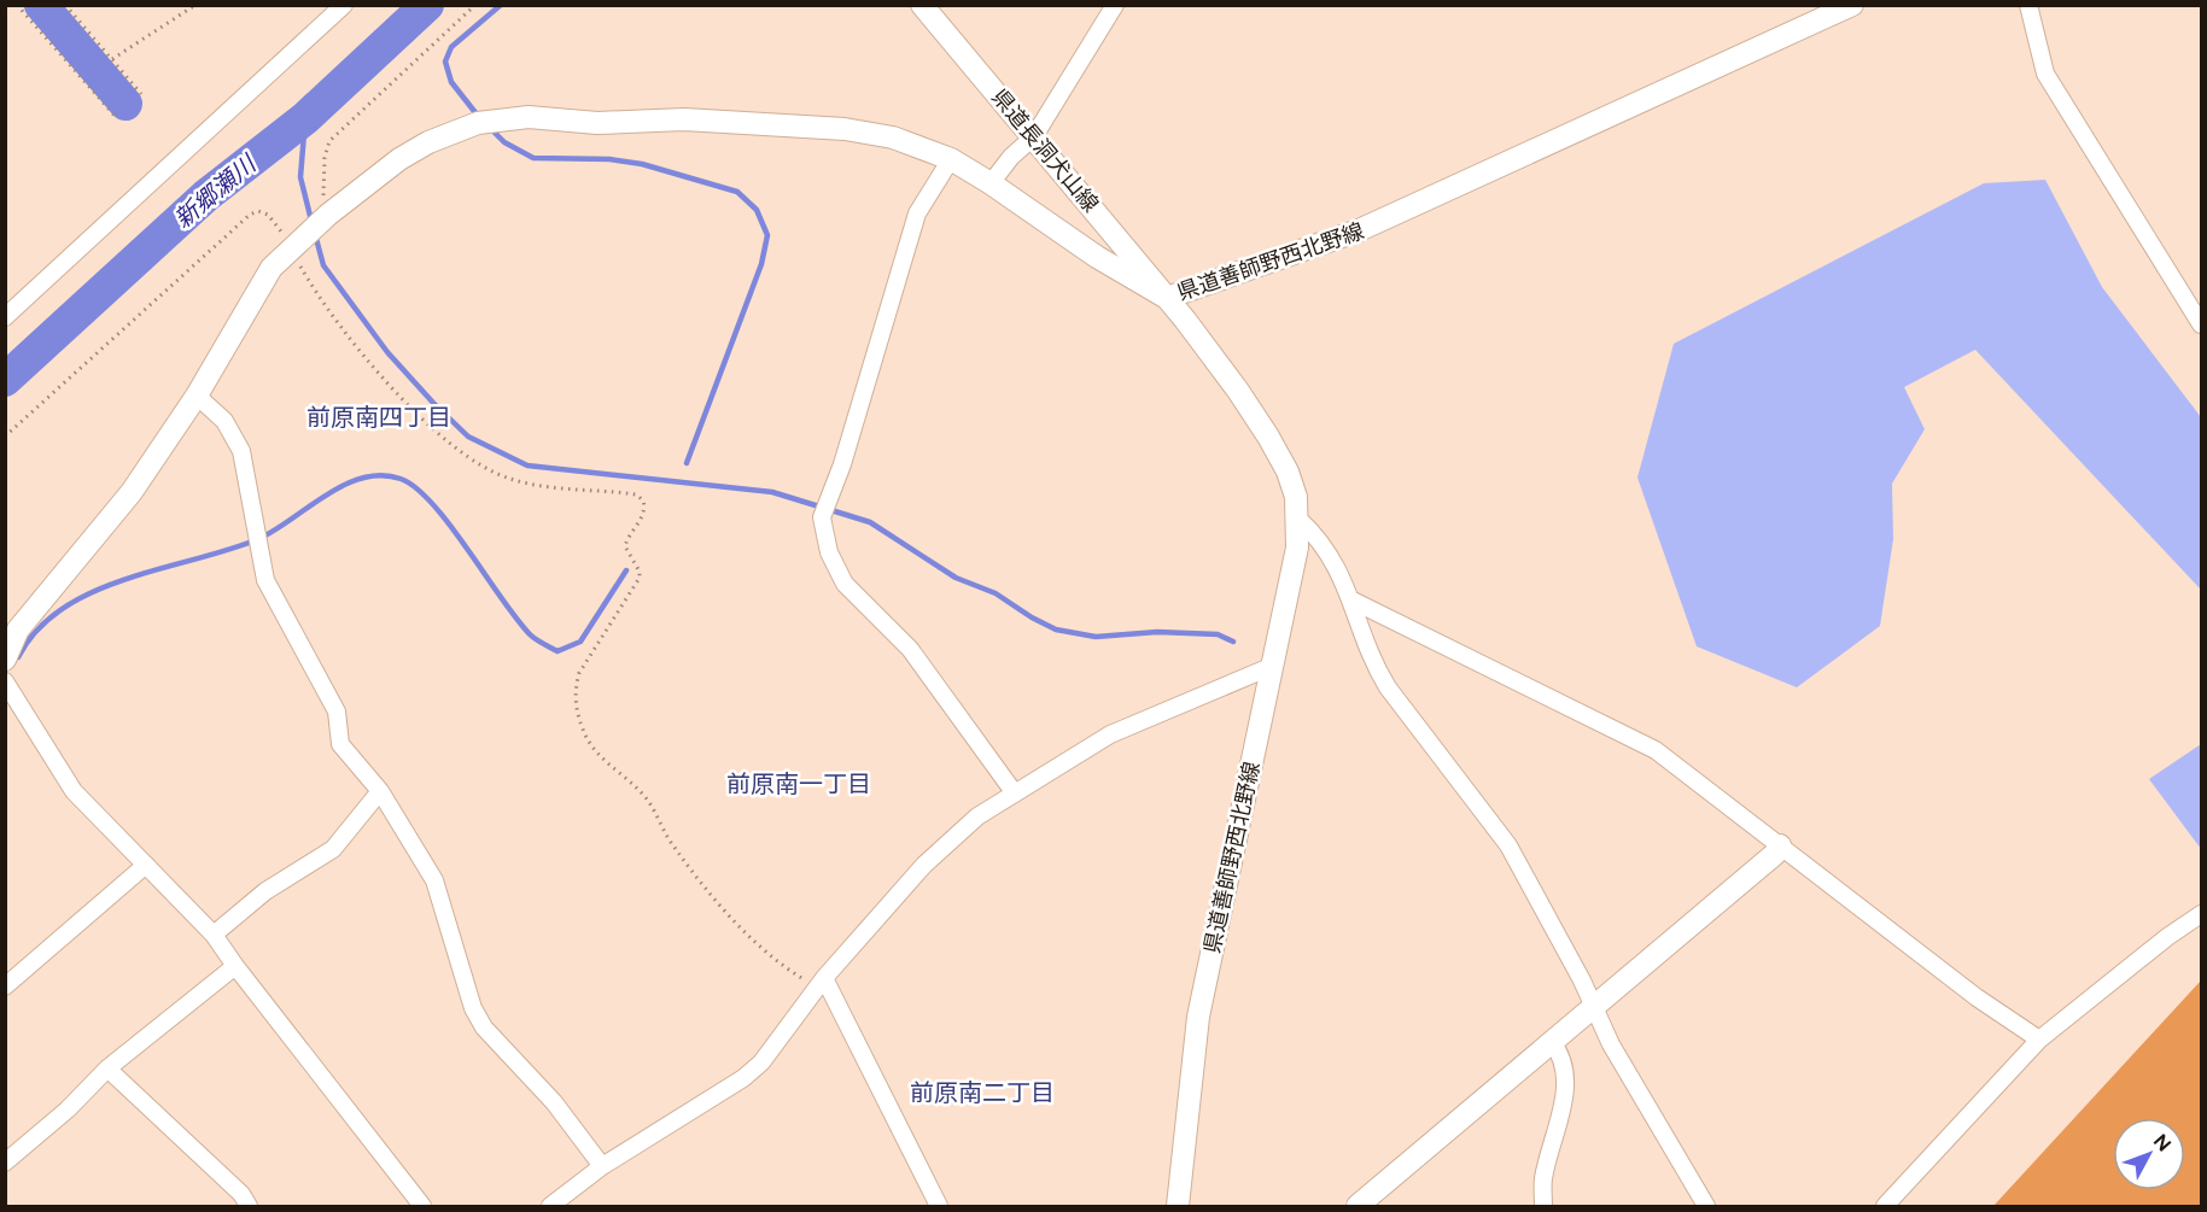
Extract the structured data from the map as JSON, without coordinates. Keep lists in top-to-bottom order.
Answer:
{
  "streets": {
    "main road": ["県道長洞犬山線", "県道善師野西北野線"]
  },
  "crossings": [
    ["県道長洞犬山線", "県道善師野西北野線"]
  ],
  "districts": ["前原南四丁目", "前原南一丁目", "前原南二丁目"],
  "water": ["新郷瀬川"],
  "north": "top right"
}
